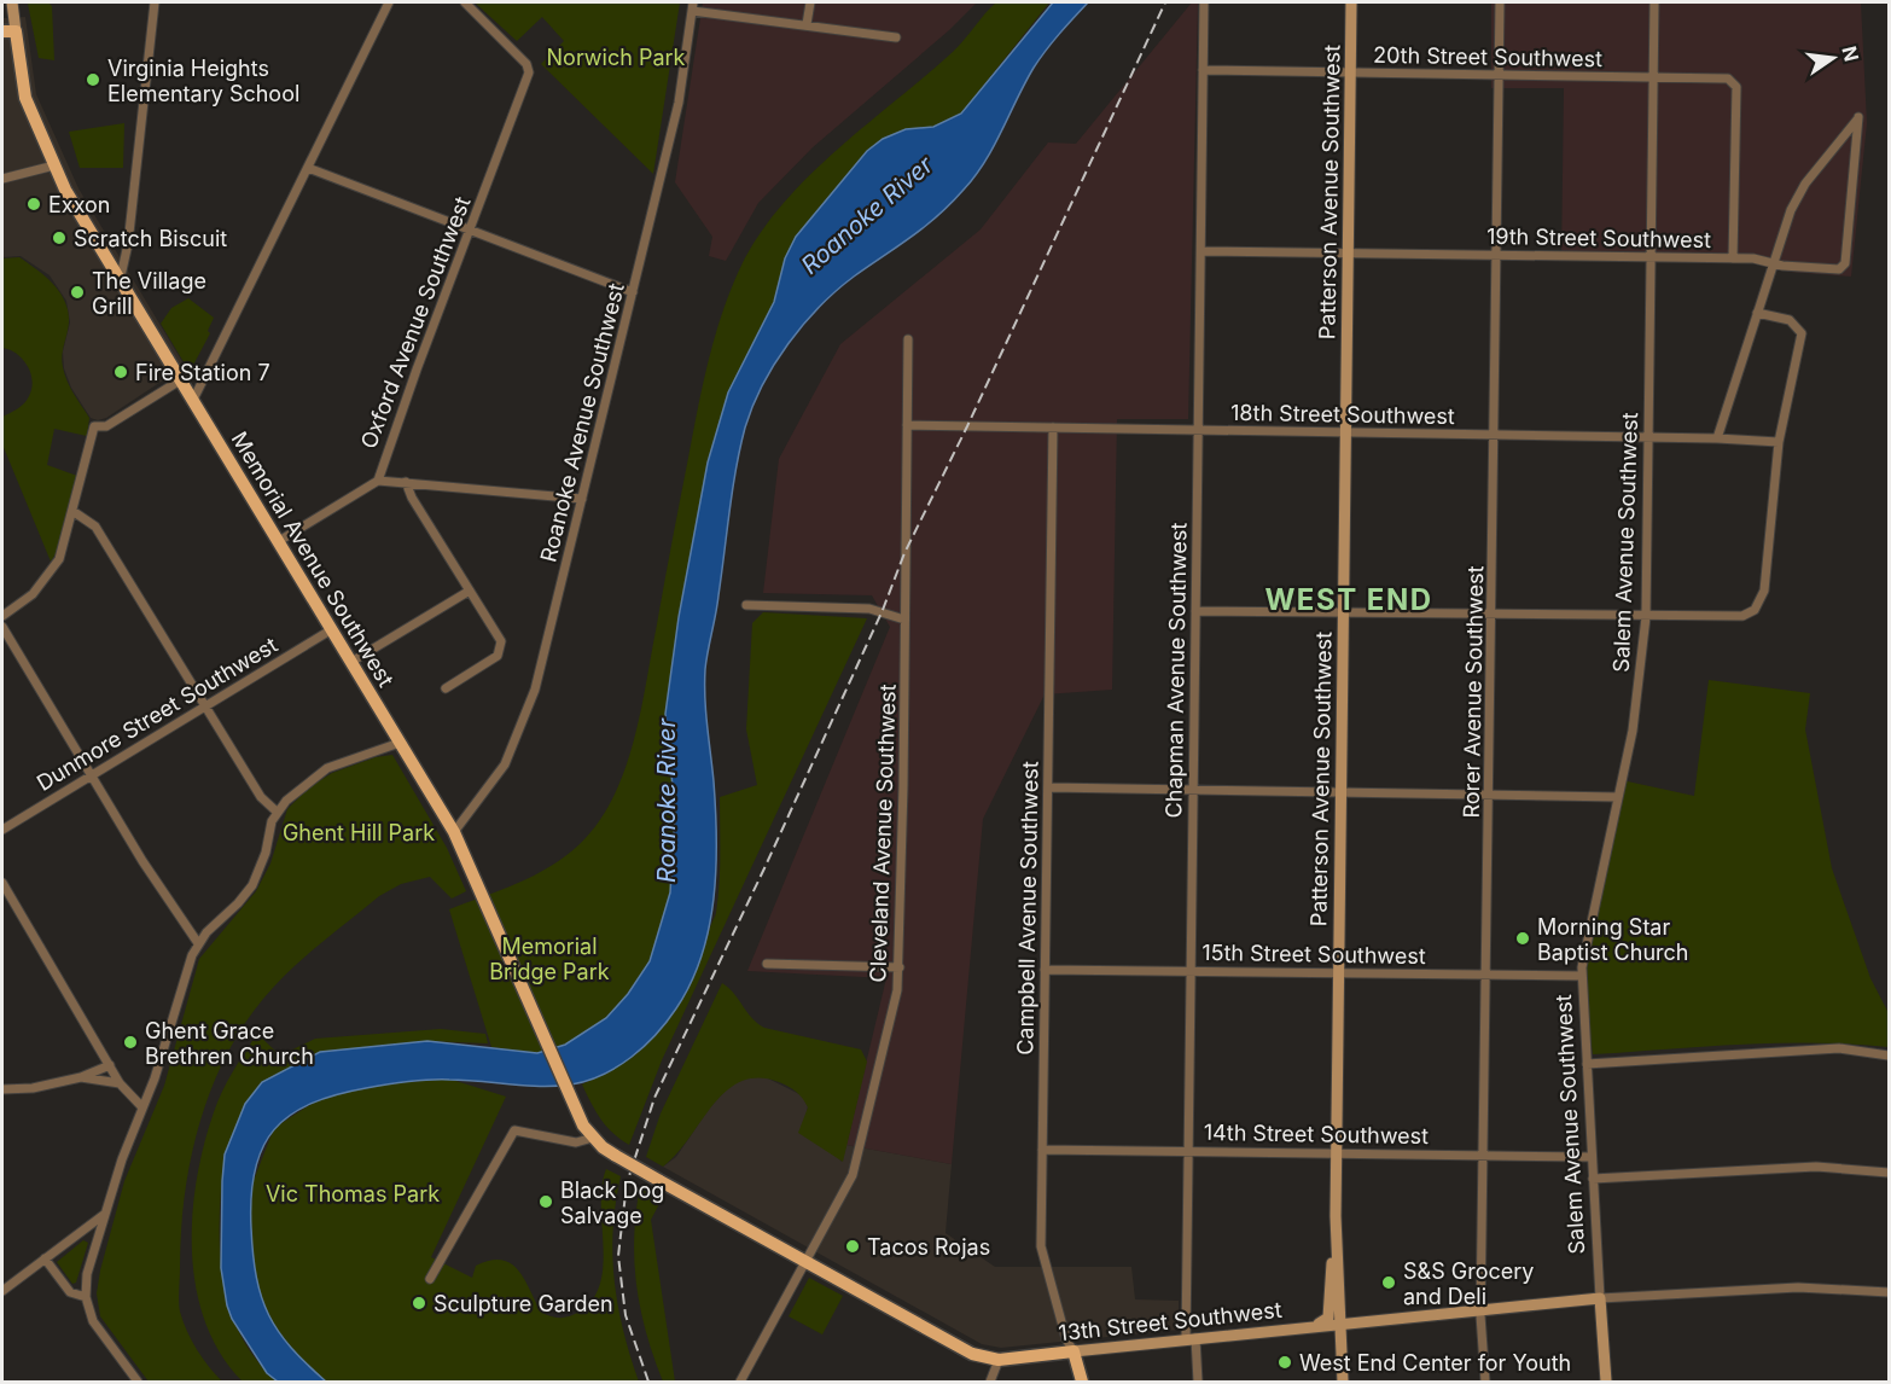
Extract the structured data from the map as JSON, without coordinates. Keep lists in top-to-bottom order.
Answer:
{
  "streets": {
    "main road": [
      "Patterson Avenue Southwest",
      "Salem Avenue Southwest",
      "Memorial Avenue Southwest",
      "Campbell Avenue Southwest",
      "13th Street Southwest"
    ],
    "street": [
      "20th Street Southwest",
      "19th Street Southwest",
      "Oxford Avenue Southwest",
      "18th Street Southwest",
      "Roanoke Avenue Southwest",
      "Chapman Avenue Southwest",
      "Rorer Avenue Southwest",
      "Dunmore Street Southwest",
      "Cleveland Avenue Southwest",
      "15th Street Southwest",
      "14th Street Southwest"
    ]
  },
  "crossings": [
    ["20th Street Southwest", "Patterson Avenue Southwest"],
    ["20th Street Southwest", "19th Street Southwest"],
    ["20th Street Southwest", "Salem Avenue Southwest"],
    ["20th Street Southwest", "Chapman Avenue Southwest"],
    ["20th Street Southwest", "Rorer Avenue Southwest"],
    ["Patterson Avenue Southwest", "19th Street Southwest"],
    ["Patterson Avenue Southwest", "18th Street Southwest"],
    ["Patterson Avenue Southwest", "15th Street Southwest"],
    ["Patterson Avenue Southwest", "14th Street Southwest"],
    ["Patterson Avenue Southwest", "13th Street Southwest"],
    ["19th Street Southwest", "Salem Avenue Southwest"],
    ["19th Street Southwest", "Chapman Avenue Southwest"],
    ["19th Street Southwest", "Rorer Avenue Southwest"],
    ["Oxford Avenue Southwest", "Memorial Avenue Southwest"],
    ["18th Street Southwest", "Salem Avenue Southwest"],
    ["18th Street Southwest", "Chapman Avenue Southwest"],
    ["18th Street Southwest", "Rorer Avenue Southwest"],
    ["18th Street Southwest", "Cleveland Avenue Southwest"],
    ["18th Street Southwest", "Campbell Avenue Southwest"],
    ["Roanoke Avenue Southwest", "Memorial Avenue Southwest"],
    ["Salem Avenue Southwest", "15th Street Southwest"],
    ["Salem Avenue Southwest", "14th Street Southwest"],
    ["Salem Avenue Southwest", "13th Street Southwest"],
    ["Memorial Avenue Southwest", "Dunmore Street Southwest"],
    ["Memorial Avenue Southwest", "13th Street Southwest"],
    ["Chapman Avenue Southwest", "15th Street Southwest"],
    ["Chapman Avenue Southwest", "14th Street Southwest"],
    ["Chapman Avenue Southwest", "13th Street Southwest"],
    ["Rorer Avenue Southwest", "15th Street Southwest"],
    ["Rorer Avenue Southwest", "14th Street Southwest"],
    ["Rorer Avenue Southwest", "13th Street Southwest"],
    ["Cleveland Avenue Southwest", "13th Street Southwest"],
    ["Campbell Avenue Southwest", "15th Street Southwest"],
    ["Campbell Avenue Southwest", "14th Street Southwest"],
    ["Campbell Avenue Southwest", "13th Street Southwest"]
  ],
  "districts": ["WEST END"],
  "water": ["Roanoke River"],
  "parks": [
    "Norwich Park",
    "Ghent Hill Park",
    "Memorial Bridge Park",
    "Vic Thomas Park"
  ],
  "places": [
    "Virginia Heights Elementary School",
    "Exxon",
    "Scratch Biscuit",
    "The Village Grill",
    "Fire Station 7",
    "Morning Star Baptist Church",
    "Ghent Grace Brethren Church",
    "Black Dog Salvage",
    "Tacos Rojas",
    "S&S Grocery and Deli",
    "Sculpture Garden",
    "West End Center for Youth"
  ],
  "north": "right"
}
